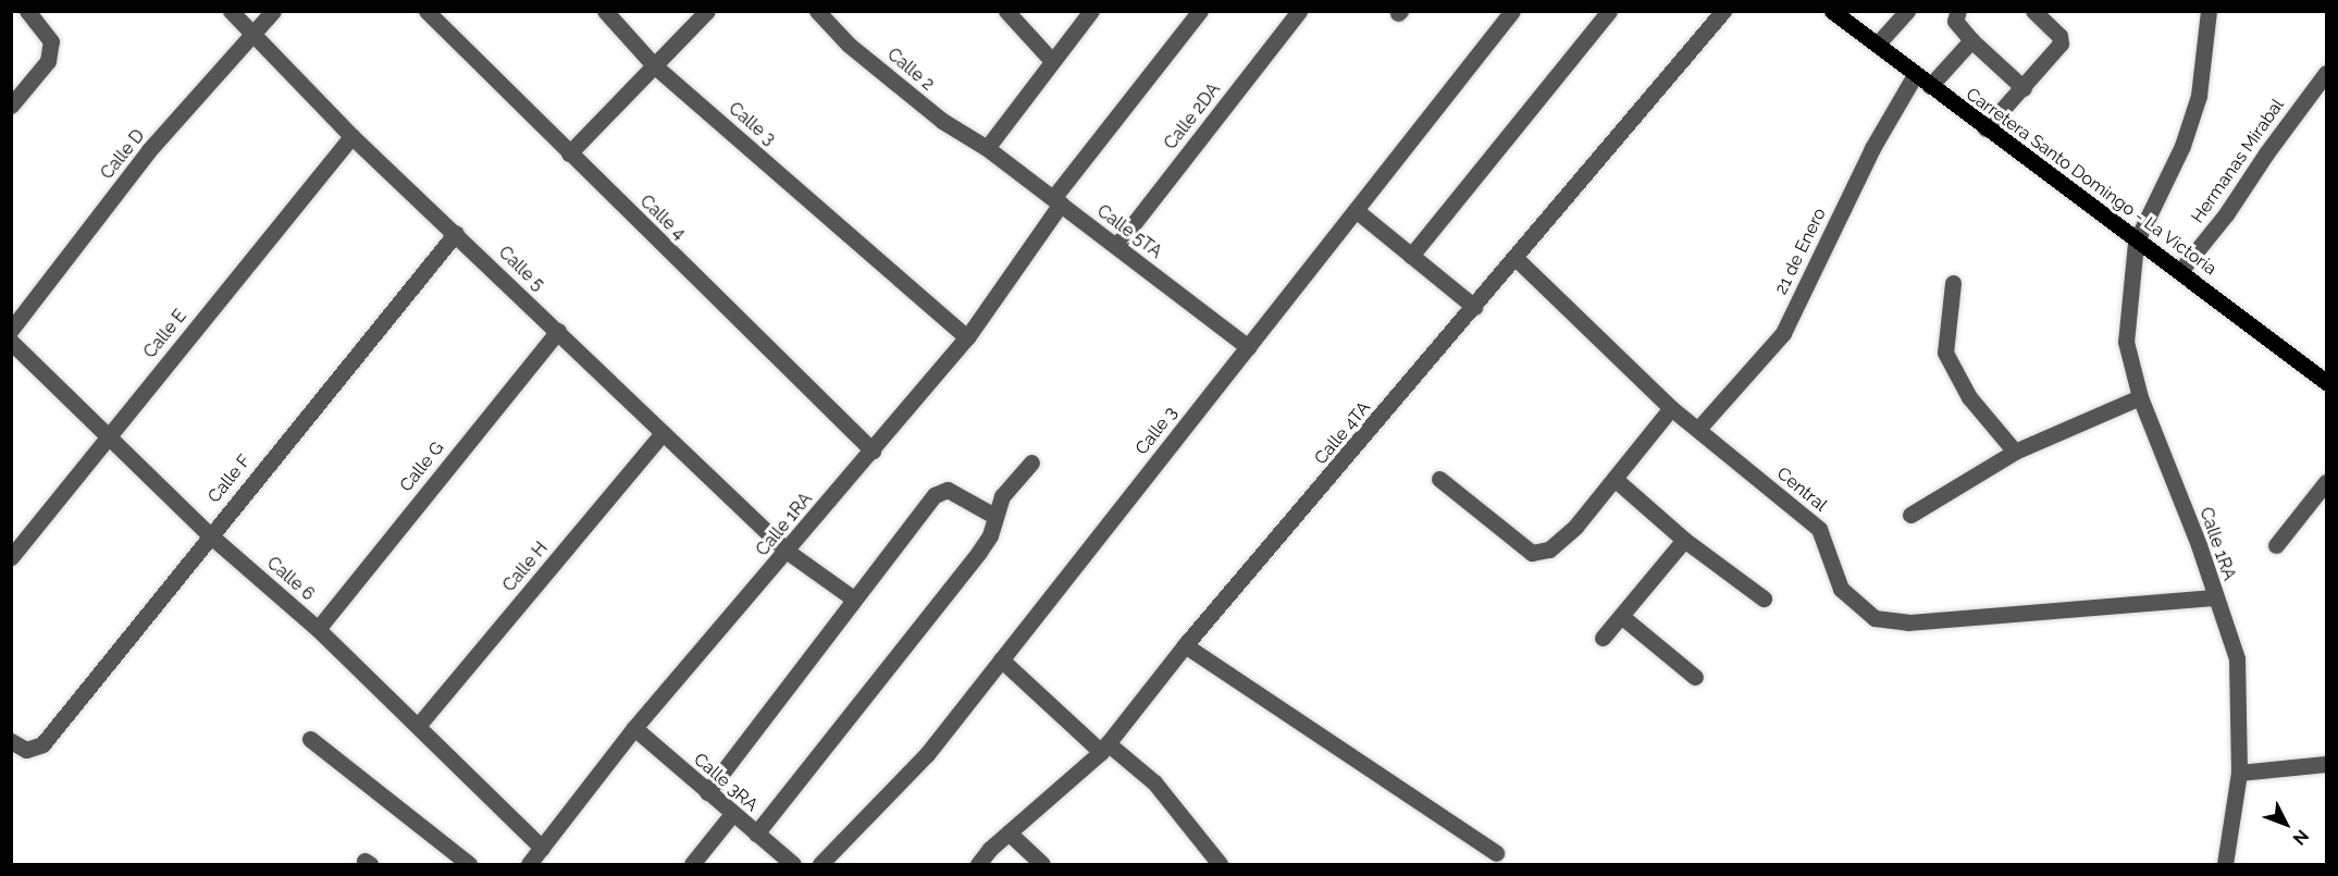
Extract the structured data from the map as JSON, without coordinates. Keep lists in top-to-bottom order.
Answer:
{
  "streets": {
    "main road": ["Carretera Santo Domingo - La Victoria"],
    "street": [
      "Calle 2",
      "Calle 2DA",
      "Calle 3",
      "Calle D",
      "Hermanas Mirabal",
      "Calle 4",
      "Calle 5TA",
      "21 de Enero",
      "Calle 5",
      "Calle E",
      "Calle 4TA",
      "Calle G",
      "Calle F",
      "Central",
      "Calle 1RA",
      "Calle H",
      "Calle 6",
      "Calle 3RA"
    ]
  },
  "crossings": [
    ["Calle 2", "Calle 5TA"],
    ["Calle 2DA", "Calle 5TA"],
    ["Calle 3", "Calle 5TA"],
    ["Calle 3", "Calle 1RA"],
    ["Calle D", "Calle 5"],
    ["Hermanas Mirabal", "Carretera Santo Domingo - La Victoria"],
    ["Carretera Santo Domingo - La Victoria", "21 de Enero"],
    ["Carretera Santo Domingo - La Victoria", "Calle 1RA"],
    ["Calle 4", "Calle 1RA"],
    ["Calle 5TA", "Calle 1RA"],
    ["21 de Enero", "Central"],
    ["Calle 5", "Calle E"],
    ["Calle 5", "Calle G"],
    ["Calle 5", "Calle F"],
    ["Calle 5", "Calle 1RA"],
    ["Calle 5", "Calle H"],
    ["Calle E", "Calle 6"],
    ["Calle 4TA", "Central"],
    ["Calle G", "Calle 6"],
    ["Calle F", "Calle 6"],
    ["Central", "Calle 1RA"],
    ["Calle 1RA", "Calle 6"],
    ["Calle 1RA", "Calle 3RA"],
    ["Calle H", "Calle 6"]
  ],
  "north": "bottom right"
}
